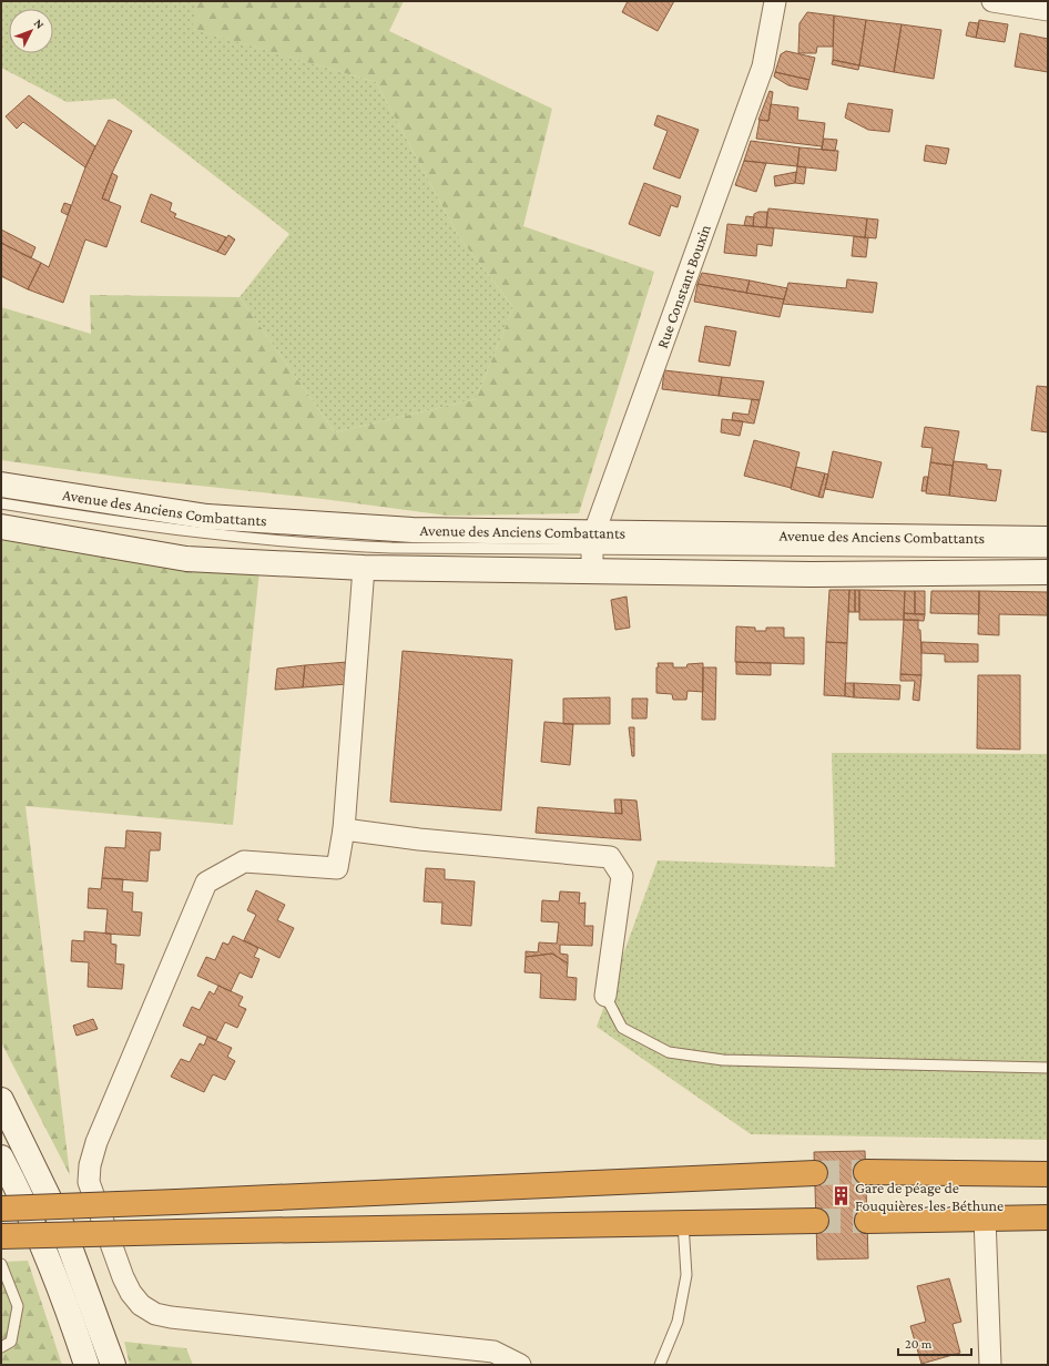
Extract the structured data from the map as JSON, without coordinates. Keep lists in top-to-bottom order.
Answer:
{
  "streets": {
    "street": ["Rue Constant Bouxin", "Avenue des Anciens Combattants"]
  },
  "crossings": [
    ["Rue Constant Bouxin", "Avenue des Anciens Combattants"]
  ],
  "places": {
    "building": ["Gare de péage de Fouquières-les-Béthune"]
  },
  "scale_bar": "20 m",
  "north": "top right"
}
